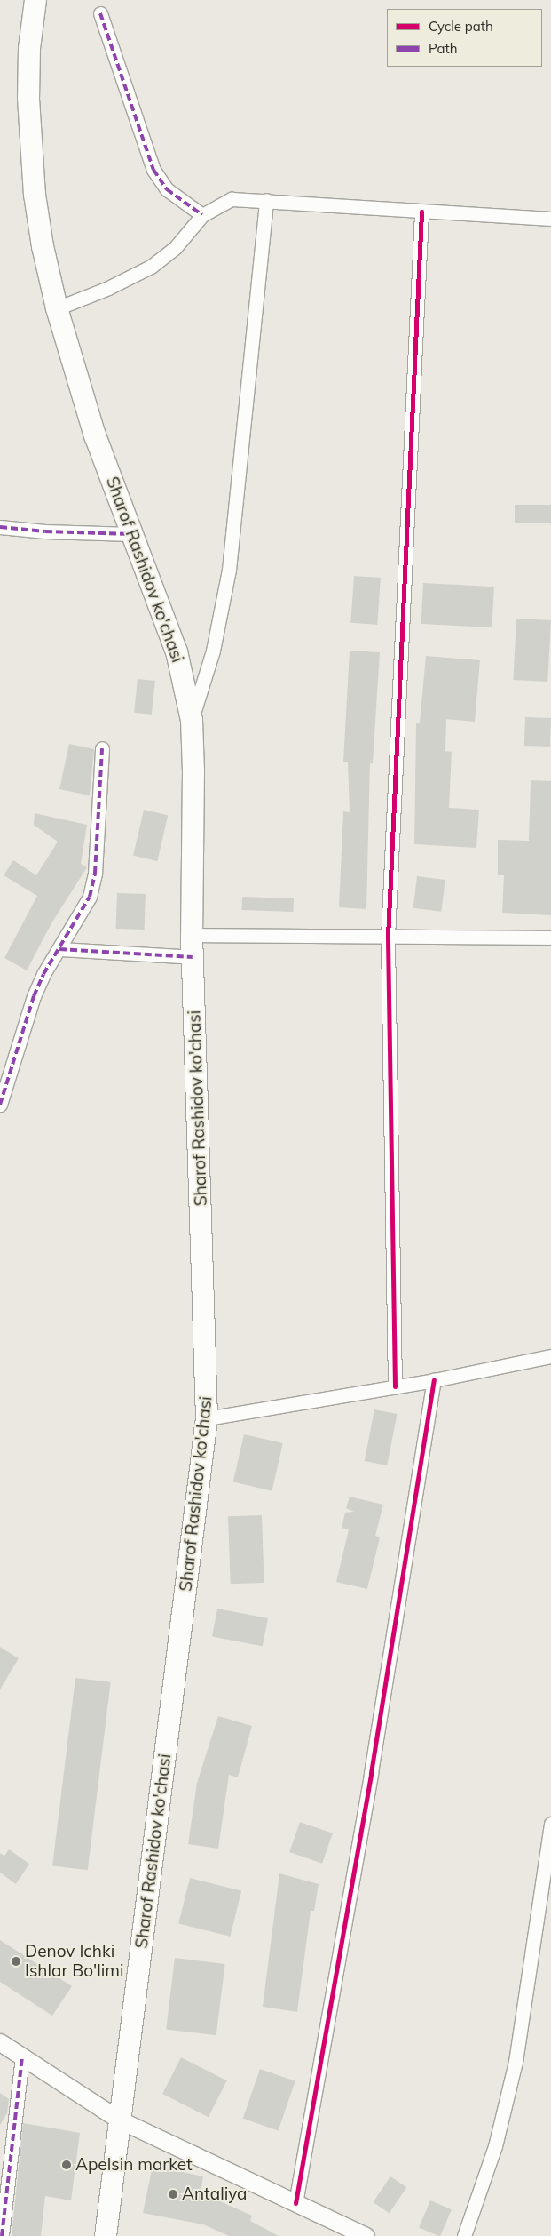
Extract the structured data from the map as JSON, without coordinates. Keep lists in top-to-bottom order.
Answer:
{
  "streets": {
    "main road": ["Sharof Rashidov ko'chasi"]
  },
  "places": ["Denov Ichki Ishlar Bo'limi", "Apelsin market", "Antaliya"],
  "legend": ["Cycle path", "Path"]
}
